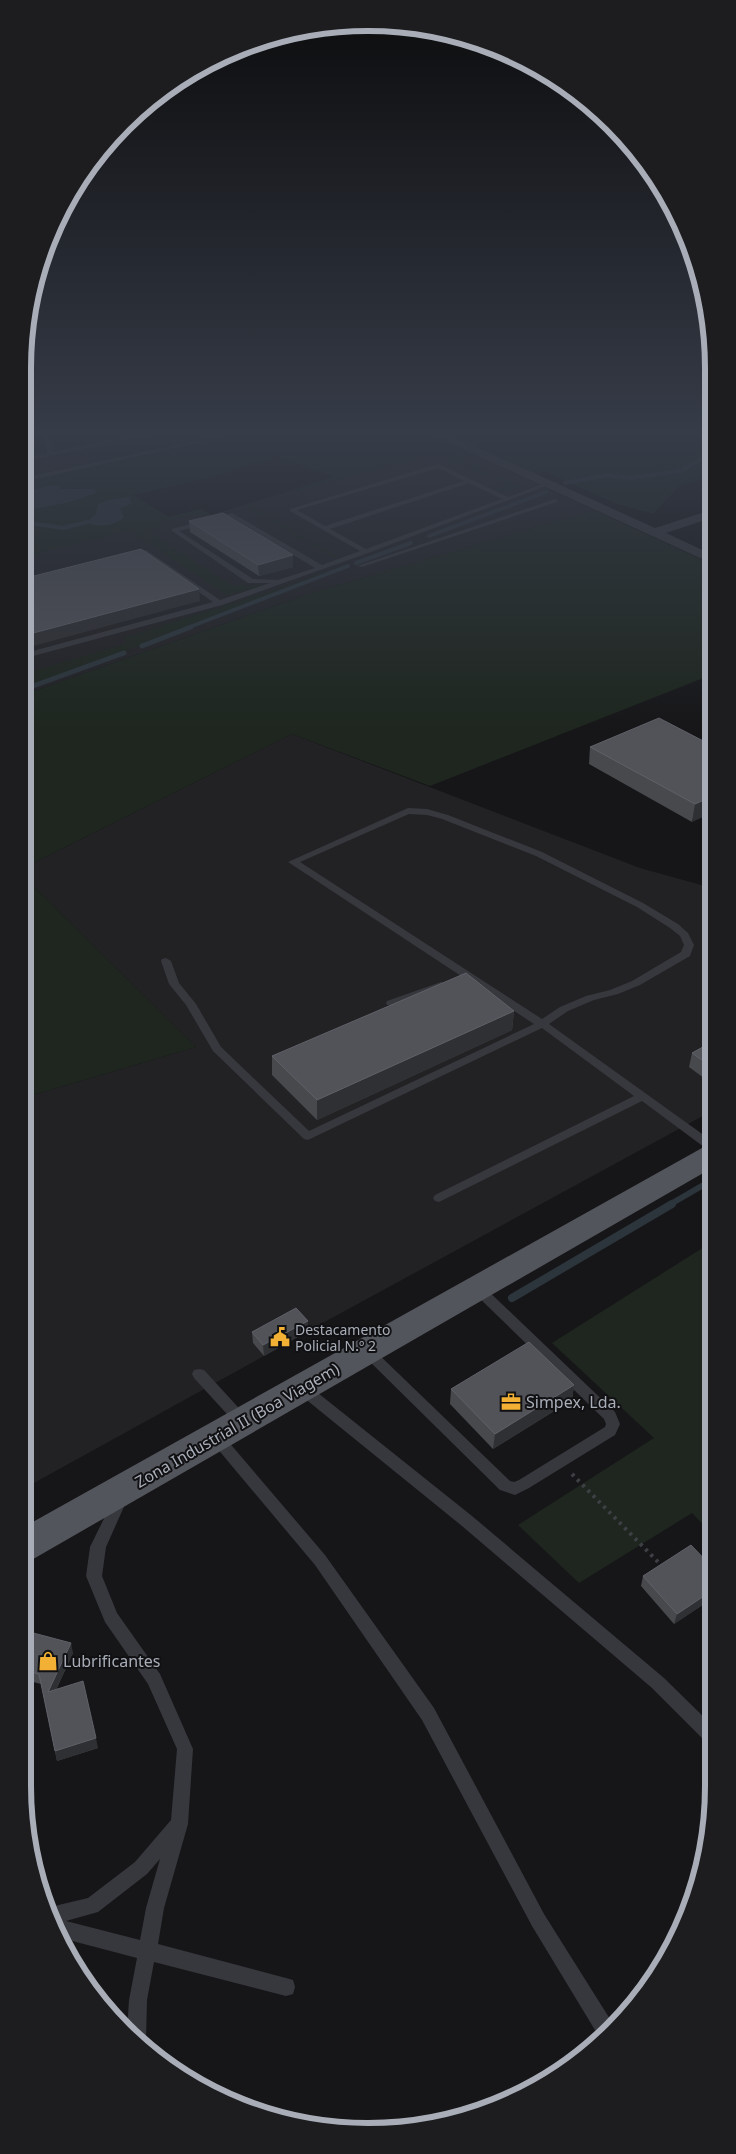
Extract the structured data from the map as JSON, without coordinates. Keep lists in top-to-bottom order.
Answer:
{
  "streets": {
    "main road": ["Zona Industrial II (Boa Viagem)"]
  },
  "places": {
    "public building": ["Destacamento Policial N.º 2"],
    "office": ["Simpex, Lda."],
    "shop": ["Lubrificantes"]
  }
}
